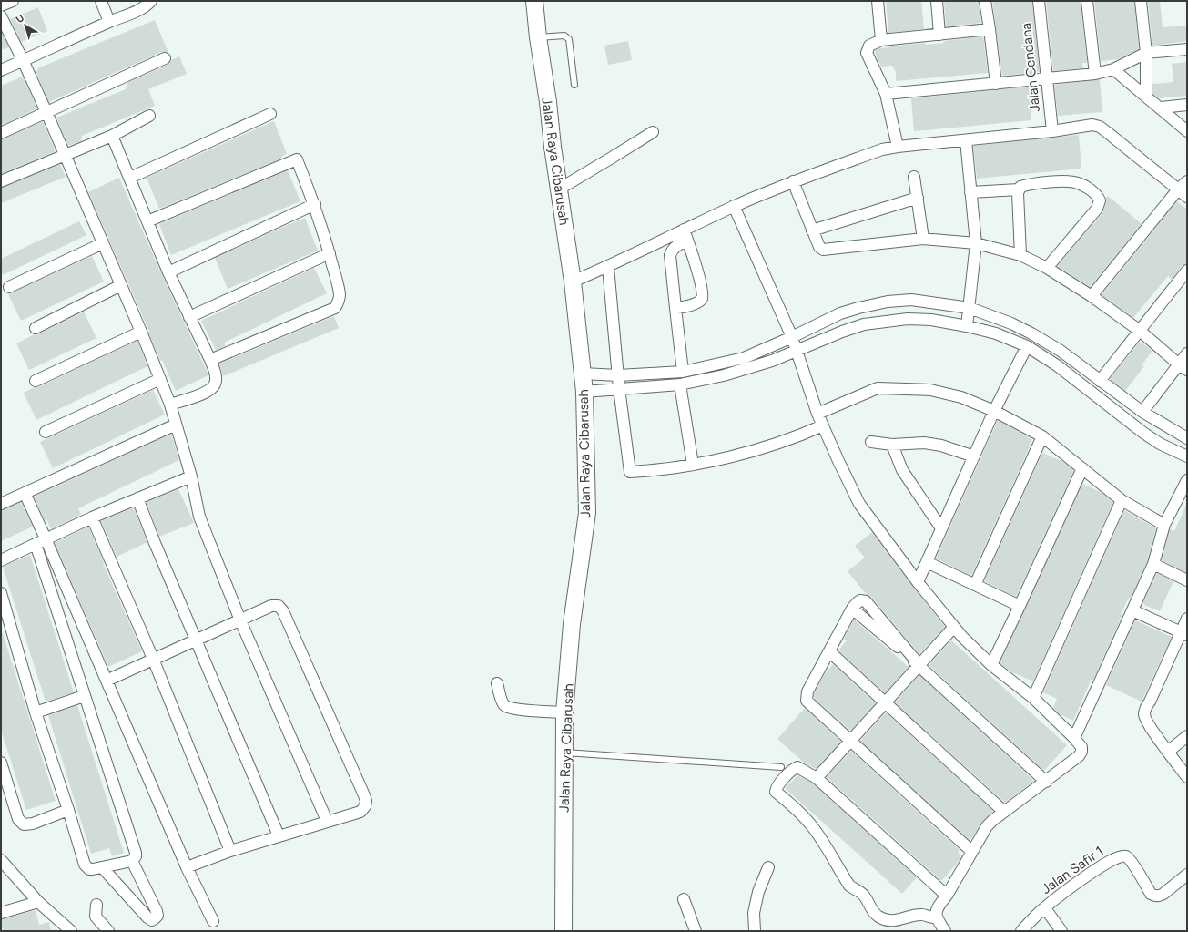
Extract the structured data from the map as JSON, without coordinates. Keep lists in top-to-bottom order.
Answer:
{
  "streets": {
    "main road": ["Jalan Raya Cibarusah"],
    "street": ["Jalan Cendana", "Jalan Safir 1"]
  },
  "north": "top left"
}
